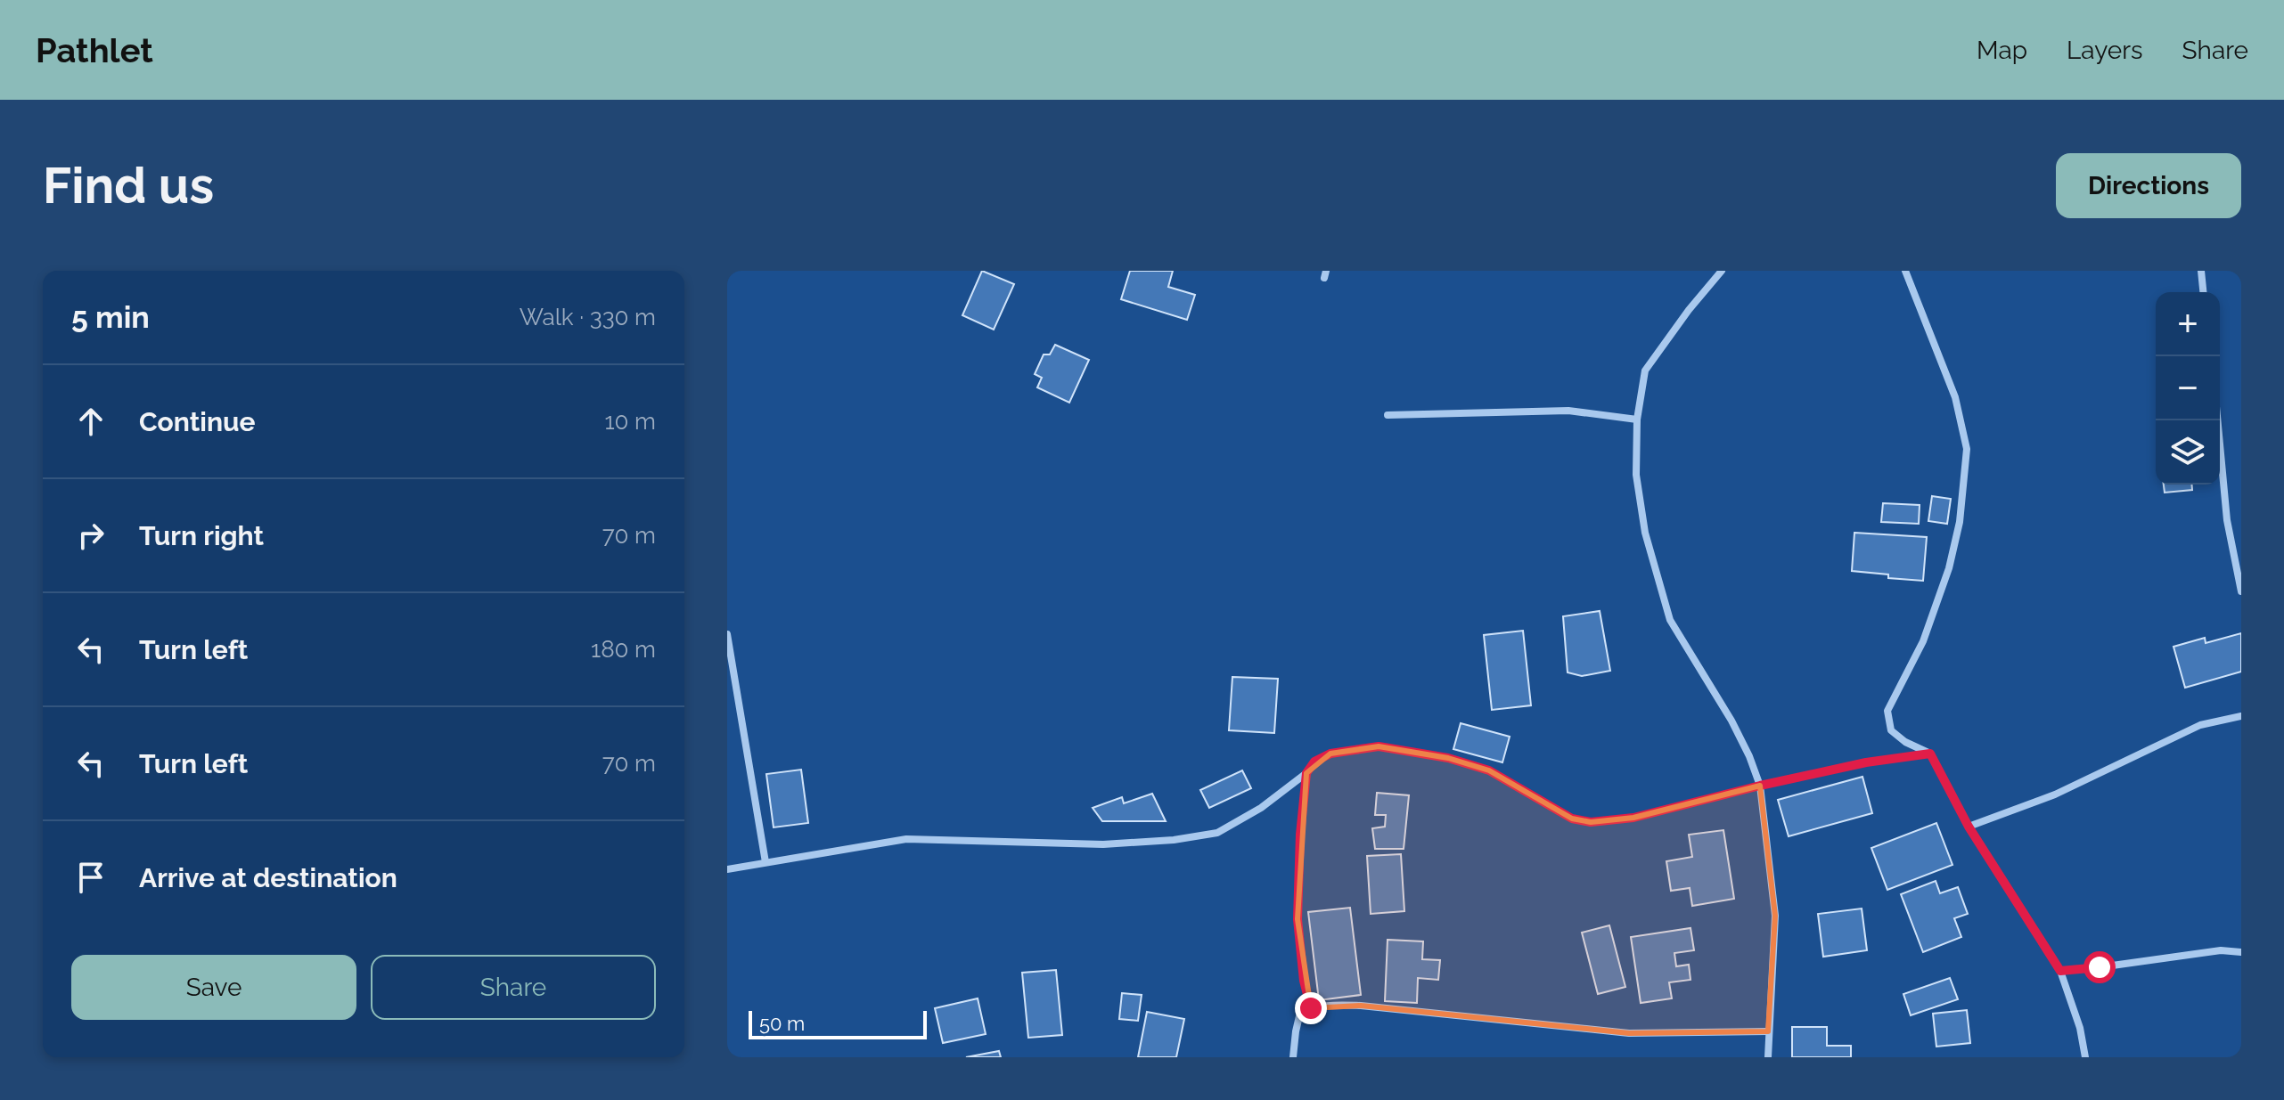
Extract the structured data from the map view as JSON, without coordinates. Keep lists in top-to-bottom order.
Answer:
{
  "scale_bar": "50 m",
  "page": {
    "header": "Pathlet",
    "nav": ["Map", "Layers", "Share"],
    "buttons": [
      "Directions",
      ["Save", "Share"]
    ],
    "title": "Find us",
    "heading": ["5 min", "Walk · 330 m"],
    "map_buttons": ["+", "−"],
    "list": [
      ["Continue", "10 m"],
      ["Turn right", "70 m"],
      ["Turn left", "180 m"],
      ["Turn left", "70 m"],
      "Arrive at destination"
    ],
    "scale": "50 m"
  }
}
